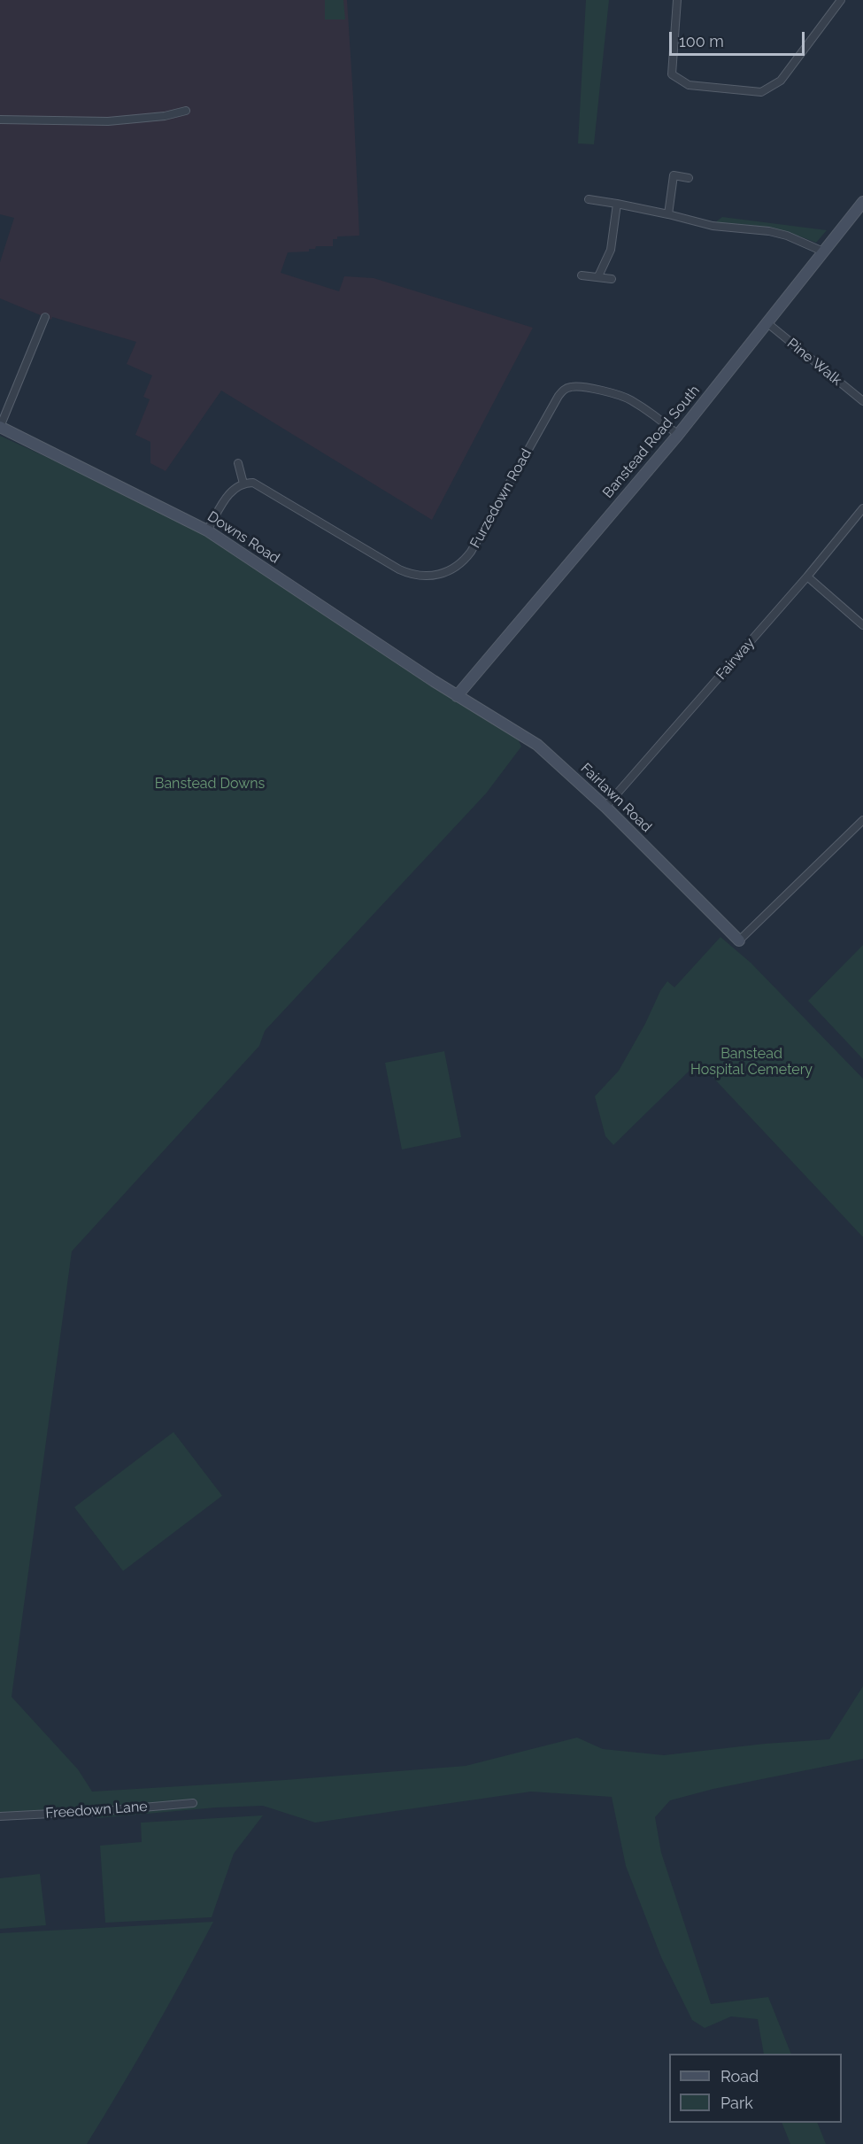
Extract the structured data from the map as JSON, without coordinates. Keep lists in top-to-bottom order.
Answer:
{
  "streets": {
    "street": [
      "Pine Walk",
      "Banstead Road South",
      "Furzedown Road",
      "Downs Road",
      "Fairway",
      "Fairlawn Road",
      "Freedown Lane"
    ]
  },
  "crossings": [
    ["Pine Walk", "Banstead Road South"],
    ["Banstead Road South", "Furzedown Road"],
    ["Banstead Road South", "Downs Road"],
    ["Banstead Road South", "Fairlawn Road"],
    ["Downs Road", "Fairlawn Road"],
    ["Fairway", "Fairlawn Road"]
  ],
  "parks": ["Banstead Downs", "Banstead Hospital Cemetery"],
  "legend": ["Road", "Park"],
  "scale_bar": "100 m"
}
